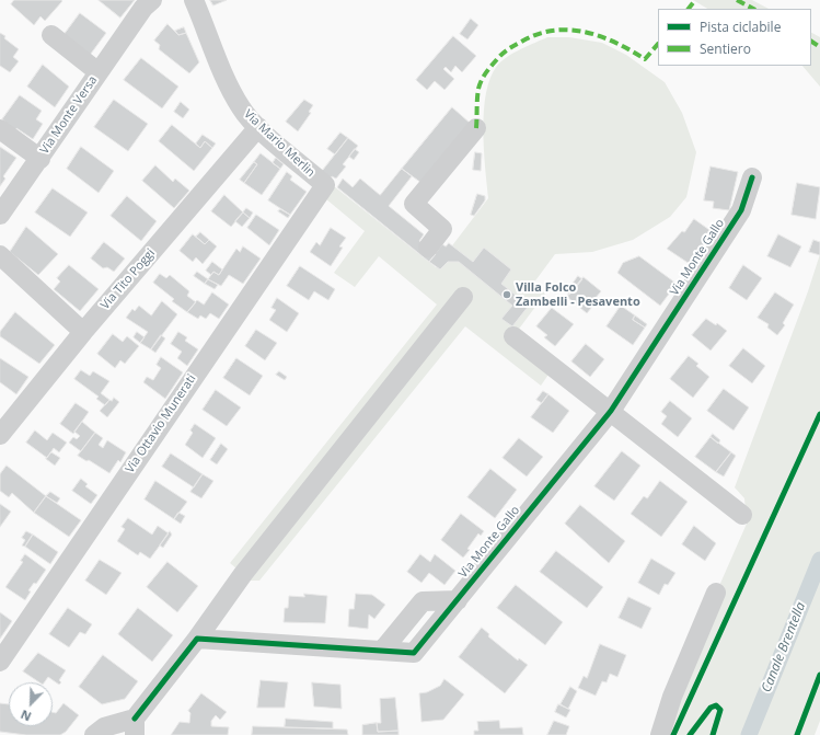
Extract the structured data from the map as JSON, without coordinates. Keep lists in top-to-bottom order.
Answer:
{
  "streets": {
    "street": [
      "Via Monte Versa",
      "Via Mario Merlin",
      "Via Monte Gallo",
      "Via Tito Poggi",
      "Via Ottavio Munerati"
    ]
  },
  "crossings": [
    ["Via Mario Merlin", "Via Tito Poggi"],
    ["Via Mario Merlin", "Via Ottavio Munerati"]
  ],
  "water": ["Canale Brentella"],
  "places": ["Villa Folco Zambelli - Pesavento"],
  "legend": ["Pista ciclabile", "Sentiero"],
  "north": "bottom left"
}
